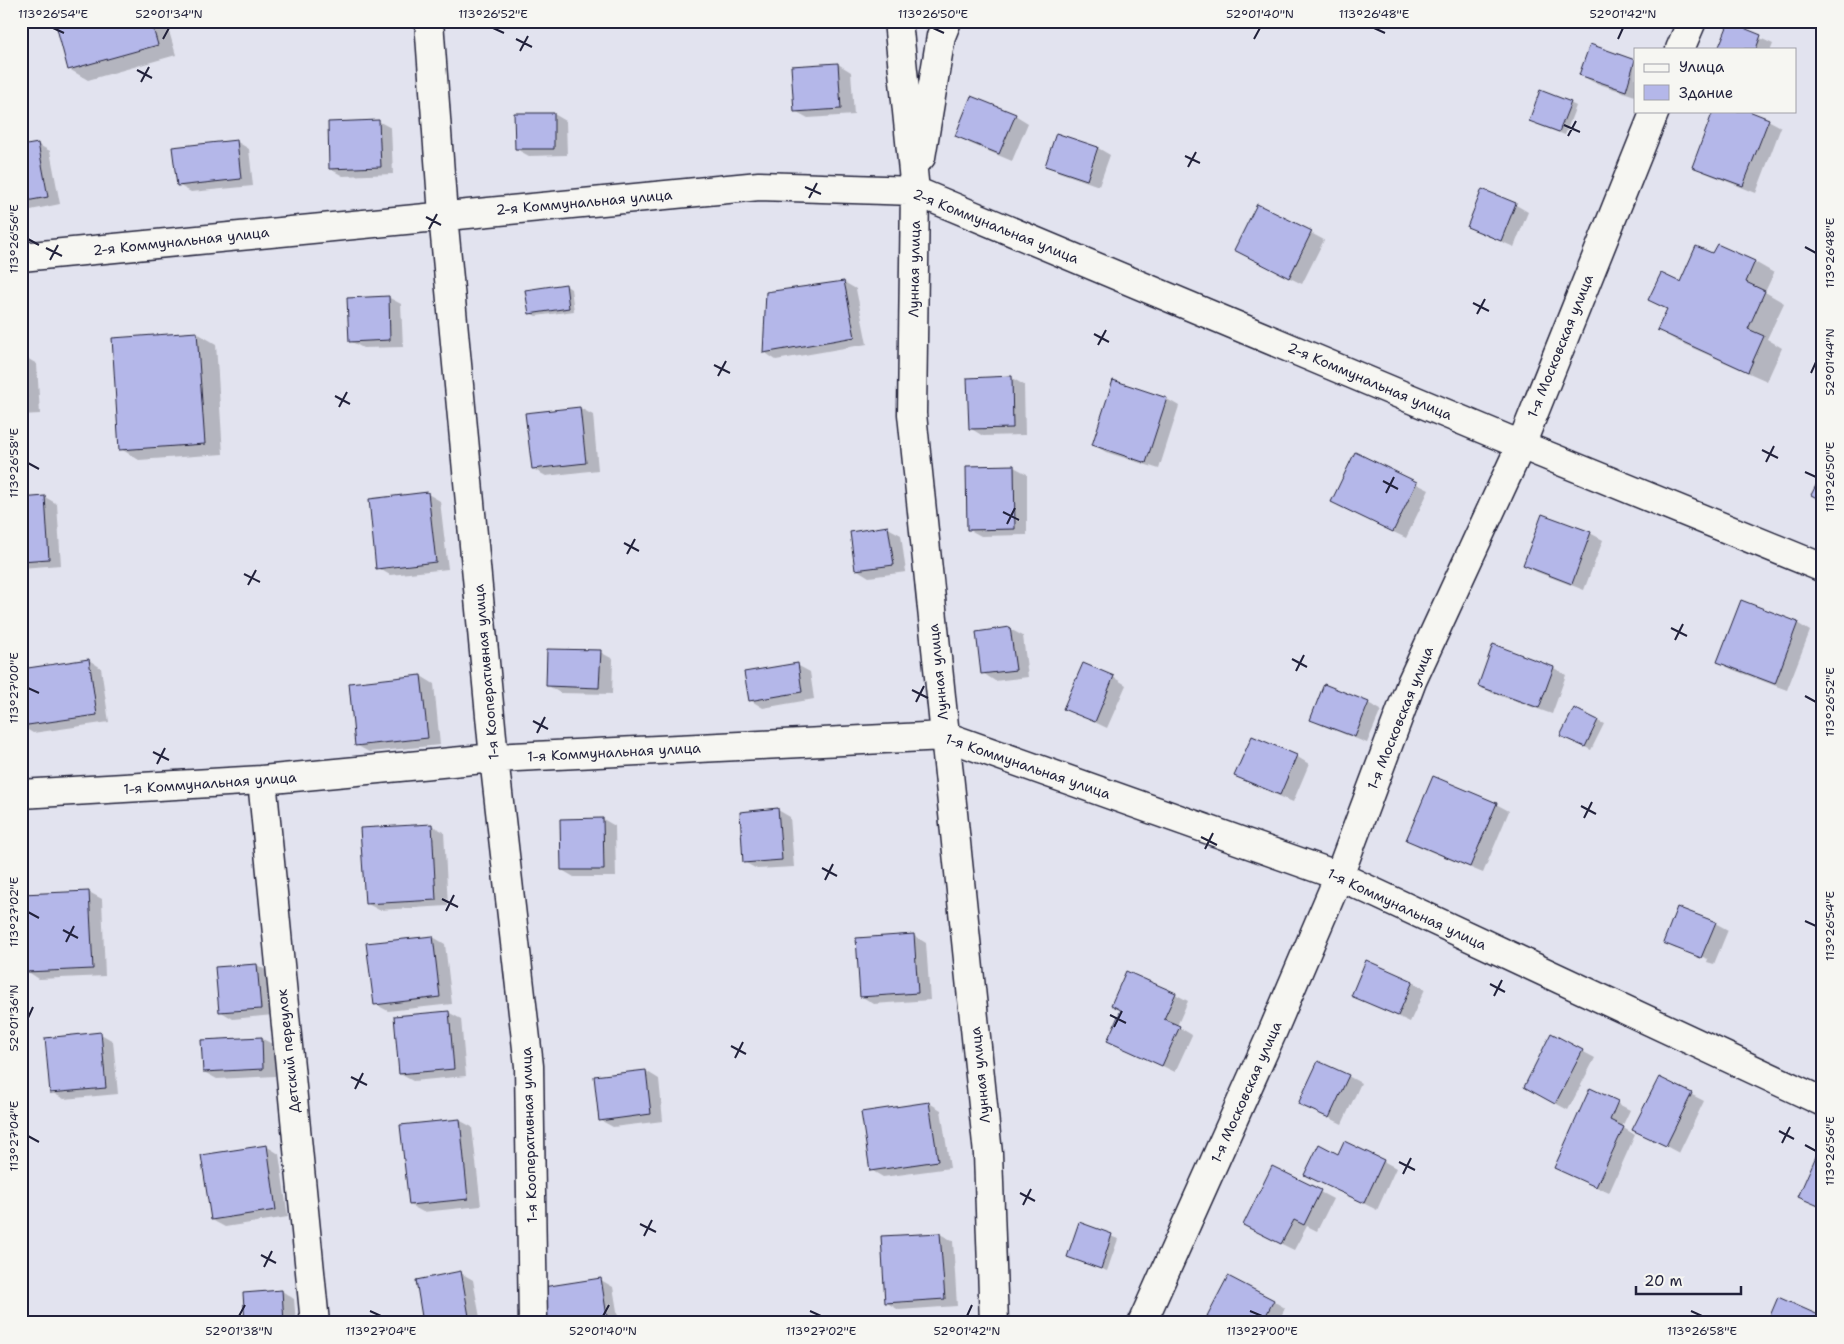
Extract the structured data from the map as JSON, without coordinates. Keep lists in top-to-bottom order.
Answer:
{
  "streets": {
    "street": [
      "2-я Коммунальная улица",
      "Лунная улица",
      "1-я Московская улица",
      "1-я Кооперативная улица",
      "1-я Коммунальная улица",
      "Детский переулок"
    ]
  },
  "crossings": [
    ["2-я Коммунальная улица", "Лунная улица"],
    ["2-я Коммунальная улица", "1-я Московская улица"],
    ["2-я Коммунальная улица", "1-я Кооперативная улица"],
    ["Лунная улица", "1-я Коммунальная улица"],
    ["1-я Московская улица", "1-я Коммунальная улица"],
    ["1-я Кооперативная улица", "1-я Коммунальная улица"],
    ["1-я Коммунальная улица", "Детский переулок"]
  ],
  "legend": ["Улица", "Здание"],
  "scale_bar": "20 m",
  "coordinates": [
    "113°26'54\"E",
    "52°01'34\"N",
    "113°26'52\"E",
    "113°26'50\"E",
    "52°01'40\"N",
    "113°26'48\"E",
    "52°01'42\"N",
    "113°26'56\"E",
    "52°01'44\"N",
    "113°26'58\"E",
    "113°27'00\"E",
    "113°27'02\"E",
    "52°01'36\"N",
    "113°27'04\"E",
    "52°01'38\"N"
  ]
}
